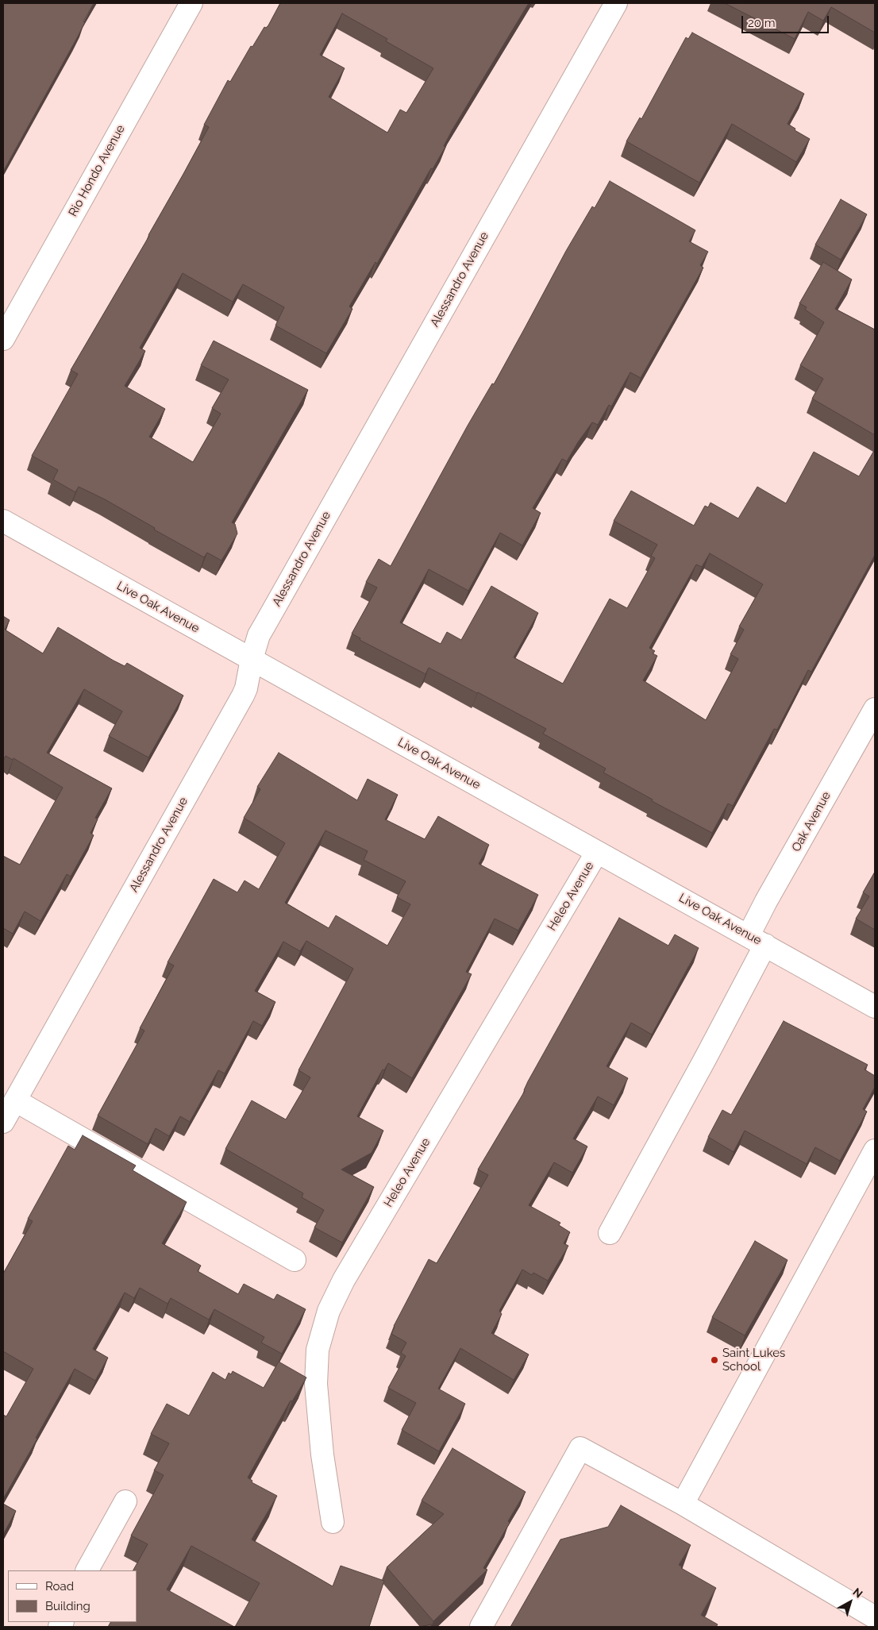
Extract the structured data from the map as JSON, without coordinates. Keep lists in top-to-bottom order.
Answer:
{
  "streets": {
    "street": [
      "Rio Hondo Avenue",
      "Alessandro Avenue",
      "Live Oak Avenue",
      "Oak Avenue",
      "Heleo Avenue"
    ]
  },
  "crossings": [
    ["Alessandro Avenue", "Live Oak Avenue"],
    ["Live Oak Avenue", "Oak Avenue"],
    ["Live Oak Avenue", "Heleo Avenue"]
  ],
  "places": ["Saint Lukes School"],
  "legend": ["Road", "Building"],
  "scale_bar": "20 m",
  "north": "top right"
}
